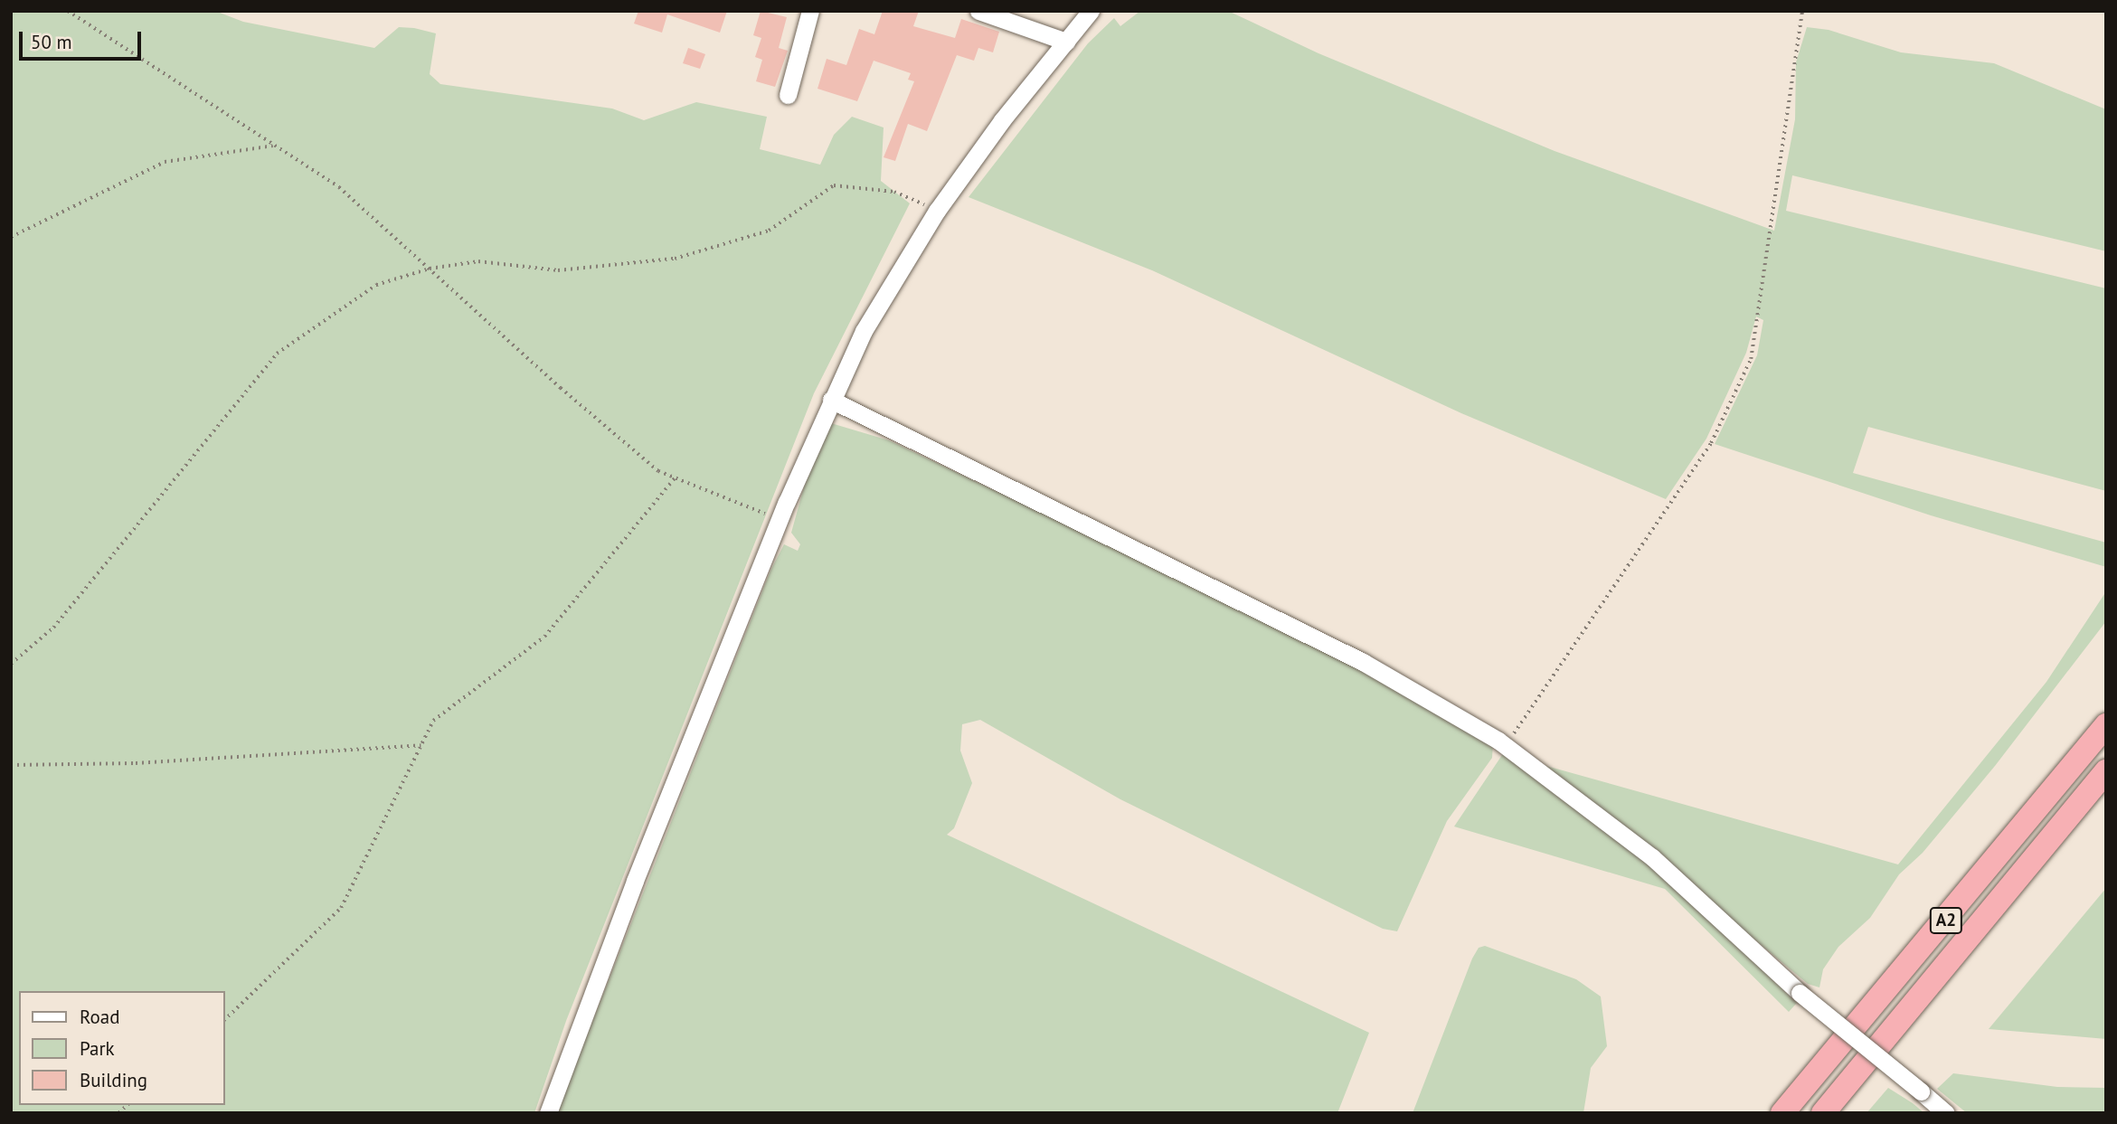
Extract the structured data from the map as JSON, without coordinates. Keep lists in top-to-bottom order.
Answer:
{
  "streets": {
    "highway": ["A2"]
  },
  "legend": ["Road", "Park", "Building"],
  "scale_bar": "50 m"
}
